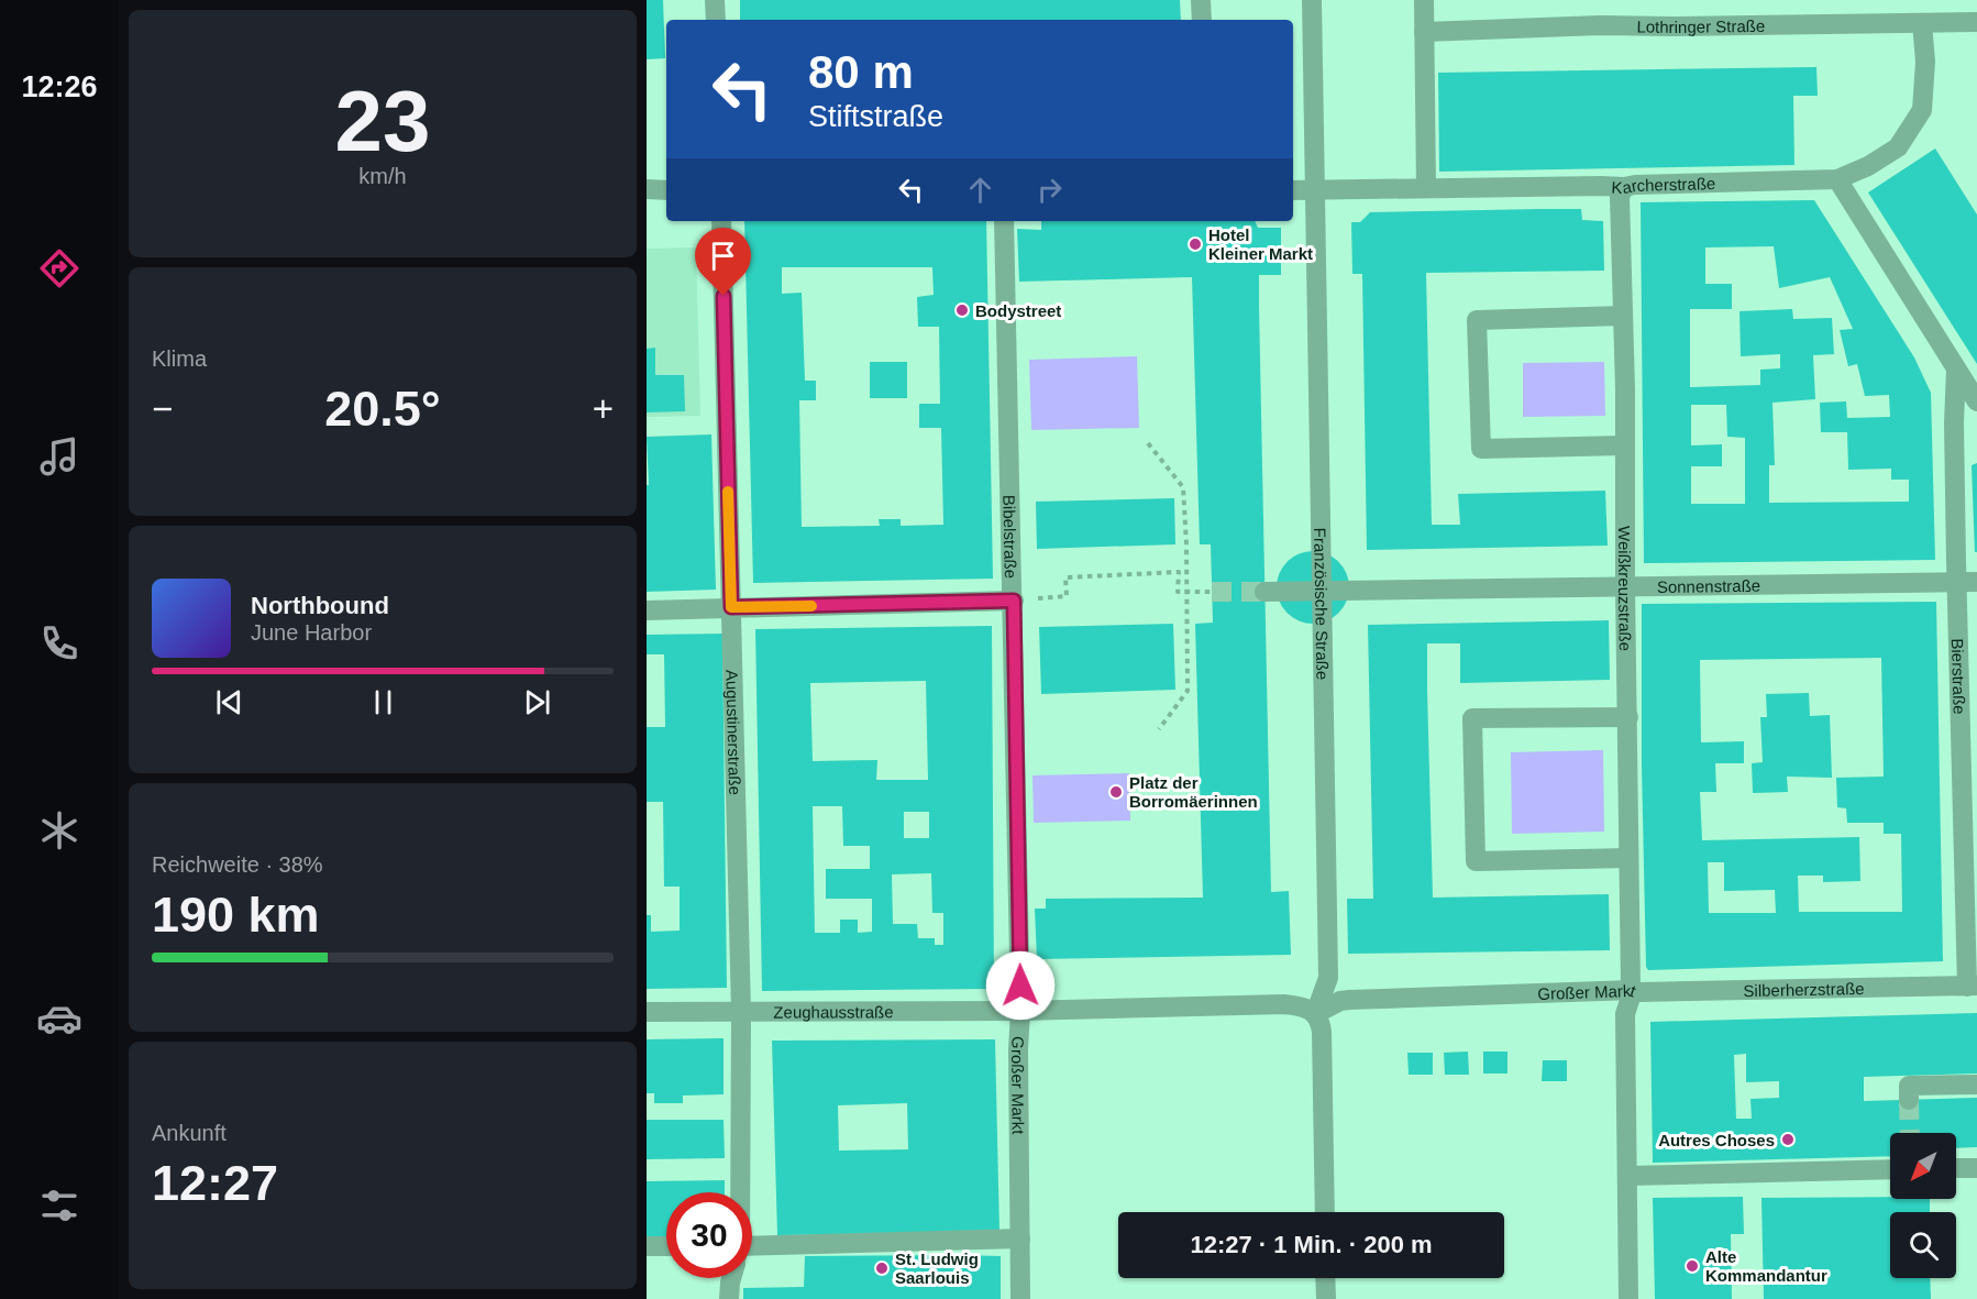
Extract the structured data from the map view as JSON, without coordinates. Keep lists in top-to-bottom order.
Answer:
{
  "streets": {
    "street": [
      "Lothringer Straße",
      "Karcherstraße",
      "Bibelstraße",
      "Sonnenstraße",
      "Weißkreuzstraße",
      "Französische Straße",
      "Bierstraße",
      "Augustinerstraße",
      "Silberherzstraße",
      "Großer Markt",
      "Zeughausstraße"
    ]
  },
  "crossings": [
    ["Lothringer Straße", "Karcherstraße"],
    ["Karcherstraße", "Weißkreuzstraße"],
    ["Karcherstraße", "Französische Straße"],
    ["Bibelstraße", "Großer Markt"],
    ["Bibelstraße", "Zeughausstraße"],
    ["Sonnenstraße", "Weißkreuzstraße"],
    ["Sonnenstraße", "Französische Straße"],
    ["Sonnenstraße", "Bierstraße"],
    ["Weißkreuzstraße", "Silberherzstraße"],
    ["Weißkreuzstraße", "Großer Markt"],
    ["Französische Straße", "Großer Markt"],
    ["Bierstraße", "Silberherzstraße"],
    ["Augustinerstraße", "Zeughausstraße"],
    ["Silberherzstraße", "Großer Markt"],
    ["Großer Markt", "Zeughausstraße"]
  ],
  "places": [
    "Hotel Kleiner Markt",
    "Bodystreet",
    "Platz der Borromäerinnen",
    "Autres Choses",
    "Alte Kommandantur",
    "St. Ludwig Saarlouis"
  ],
  "north": "bottom left",
  "page": {
    "tabs": "12:26",
    "tile": [
      ["23", "km/h"],
      "Klima",
      ["Reichweite · 38%", "190 km"],
      ["Ankunft", "12:27"]
    ],
    "turn": ["80 m", "Stiftstraße"],
    "heat": ["−", "20.5°", "+"],
    "song": ["Northbound", "June Harbor"],
    "limit": "30",
    "trip": "12:27 · 1 Min. · 200 m"
  }
}
